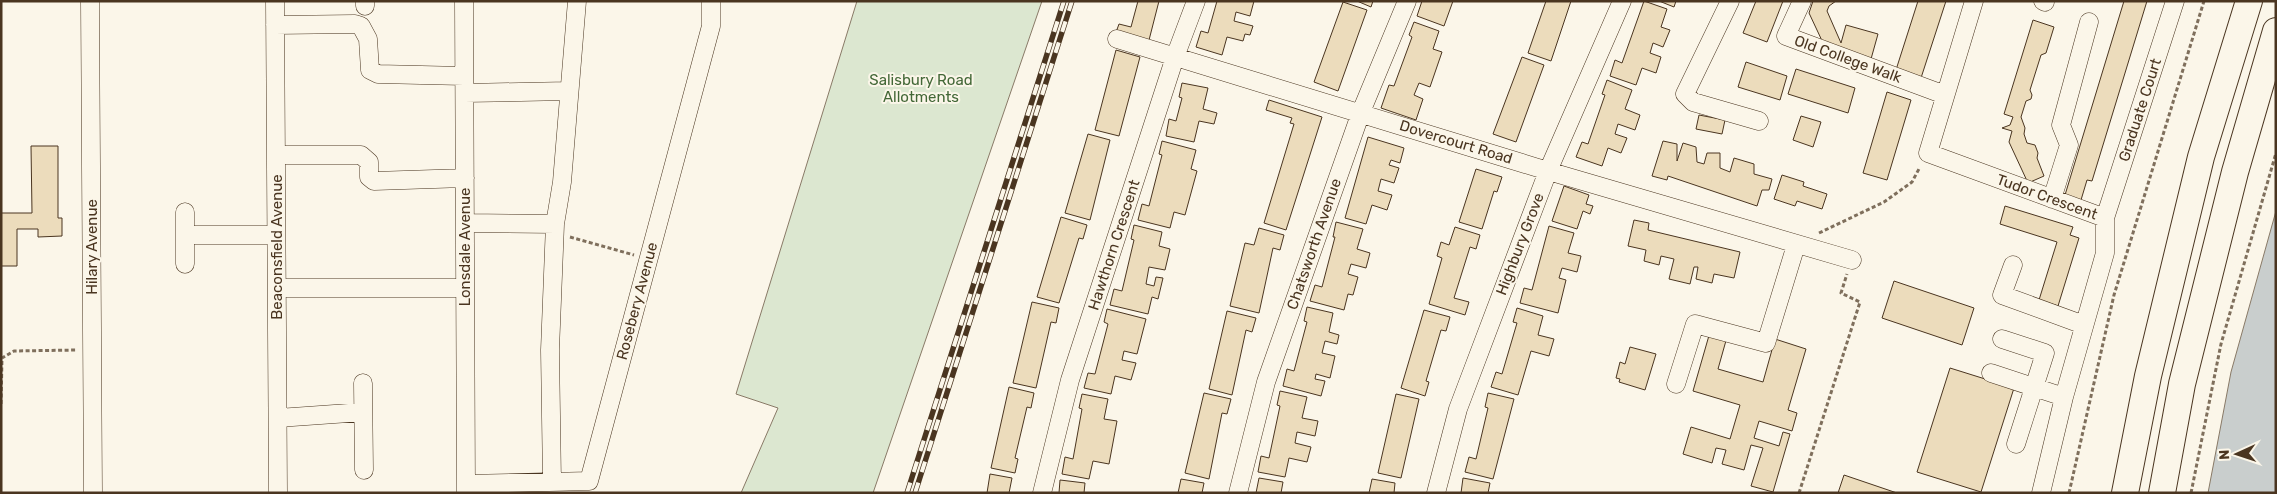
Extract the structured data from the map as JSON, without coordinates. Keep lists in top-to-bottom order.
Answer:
{
  "streets": {
    "street": [
      "Old College Walk",
      "Graduate Court",
      "Dovercourt Road",
      "Tudor Crescent",
      "Chatsworth Avenue",
      "Highbury Grove",
      "Hawthorn Crescent",
      "Hilary Avenue",
      "Beaconsfield Avenue",
      "Lonsdale Avenue",
      "Rosebery Avenue"
    ]
  },
  "crossings": [
    ["Graduate Court", "Tudor Crescent"],
    ["Dovercourt Road", "Chatsworth Avenue"],
    ["Dovercourt Road", "Highbury Grove"],
    ["Dovercourt Road", "Hawthorn Crescent"],
    ["Lonsdale Avenue", "Rosebery Avenue"]
  ],
  "parks": ["Salisbury Road Allotments"],
  "north": "left"
}
